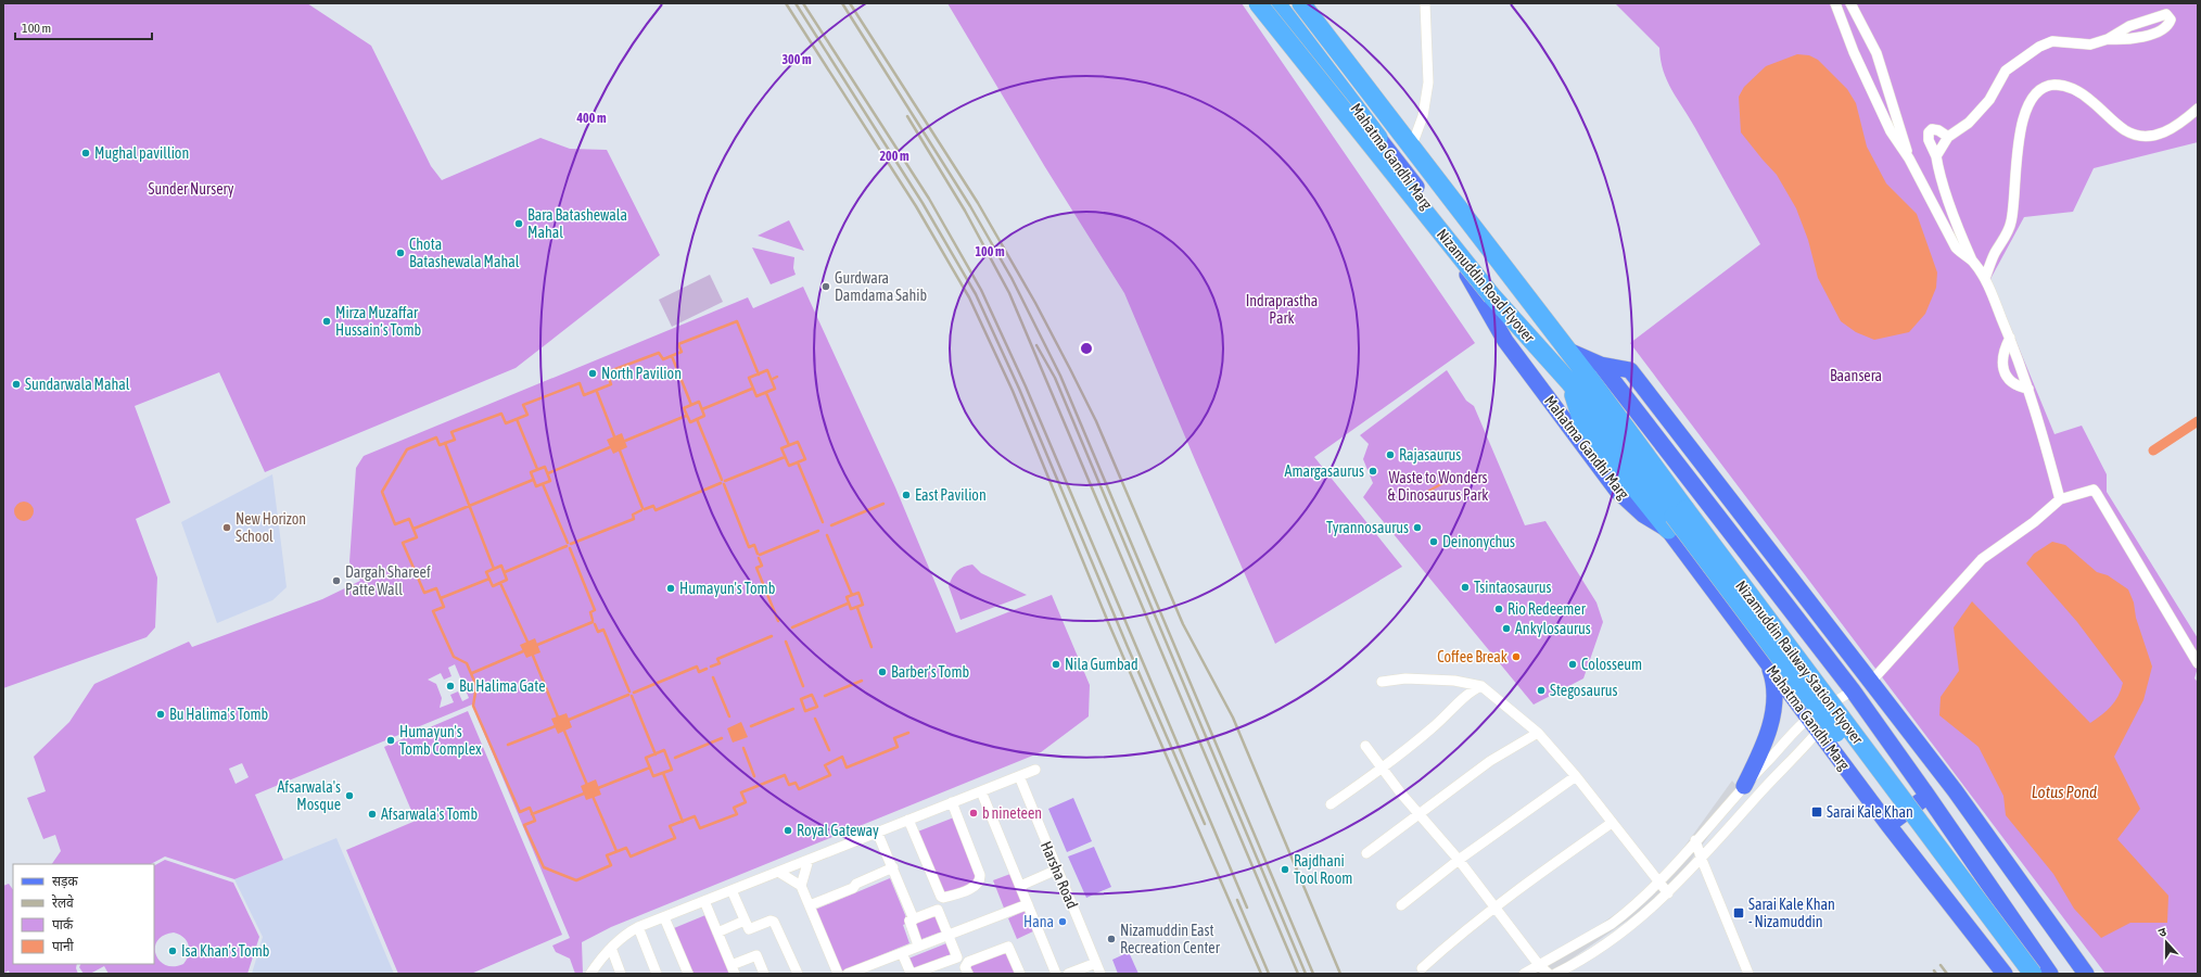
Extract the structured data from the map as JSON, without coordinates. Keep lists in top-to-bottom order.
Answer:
{
  "streets": {
    "highway": ["Mahatma Gandhi Marg", "Nizamuddin Road Flyover", "Nizamuddin Railway Station Flyover"],
    "street": ["Harsha Road"]
  },
  "crossings": [
    ["Mahatma Gandhi Marg", "Nizamuddin Railway Station Flyover"],
    ["Nizamuddin Road Flyover", "Nizamuddin Railway Station Flyover"]
  ],
  "water": ["Lotus Pond"],
  "parks": [
    "Sunder Nursery",
    "Indraprastha Park",
    "Baansera",
    "Waste to Wonders & Dinosaurus Park"
  ],
  "places": {
    "other": [
      "Mughal pavillion",
      "Bara Batashewala Mahal",
      "Chota Batashewala Mahal",
      "Gurdwara Damdama Sahib",
      "Mirza Muzaffar Hussain’s Tomb",
      "North Pavilion",
      "Sundarwala Mahal",
      "Rajasaurus",
      "Amargasaurus",
      "East Pavilion",
      "New Horizon School",
      "Tyrannosaurus",
      "Deinonychus",
      "Dargah Shareef Patte Wall",
      "Tsintaosaurus",
      "Humayun's Tomb",
      "Rio Redeemer",
      "Ankylosaurus",
      "Coffee Break",
      "Nila Gumbad",
      "Colosseum",
      "Barber's Tomb",
      "Bu Halima Gate",
      "Stegosaurus",
      "Bu Halima's Tomb",
      "Humayun's Tomb Complex",
      "Afsarwala's Mosque",
      "b nineteen",
      "Afsarwala's Tomb",
      "Royal Gateway",
      "Rajdhani Tool Room",
      "Hana",
      "Nizamuddin East Recreation Center",
      "Isa Khan's Tomb"
    ],
    "transit": ["Sarai Kale Khan", "Sarai Kale Khan - Nizamuddin"]
  },
  "legend": [
    "सड़क",
    "रेलवे",
    "पार्क",
    "पानी"
  ],
  "scale_bar": "100 m",
  "north": "top",
  "rings": [
    "300 m",
    "400 m",
    "200 m",
    "100 m"
  ]
}
